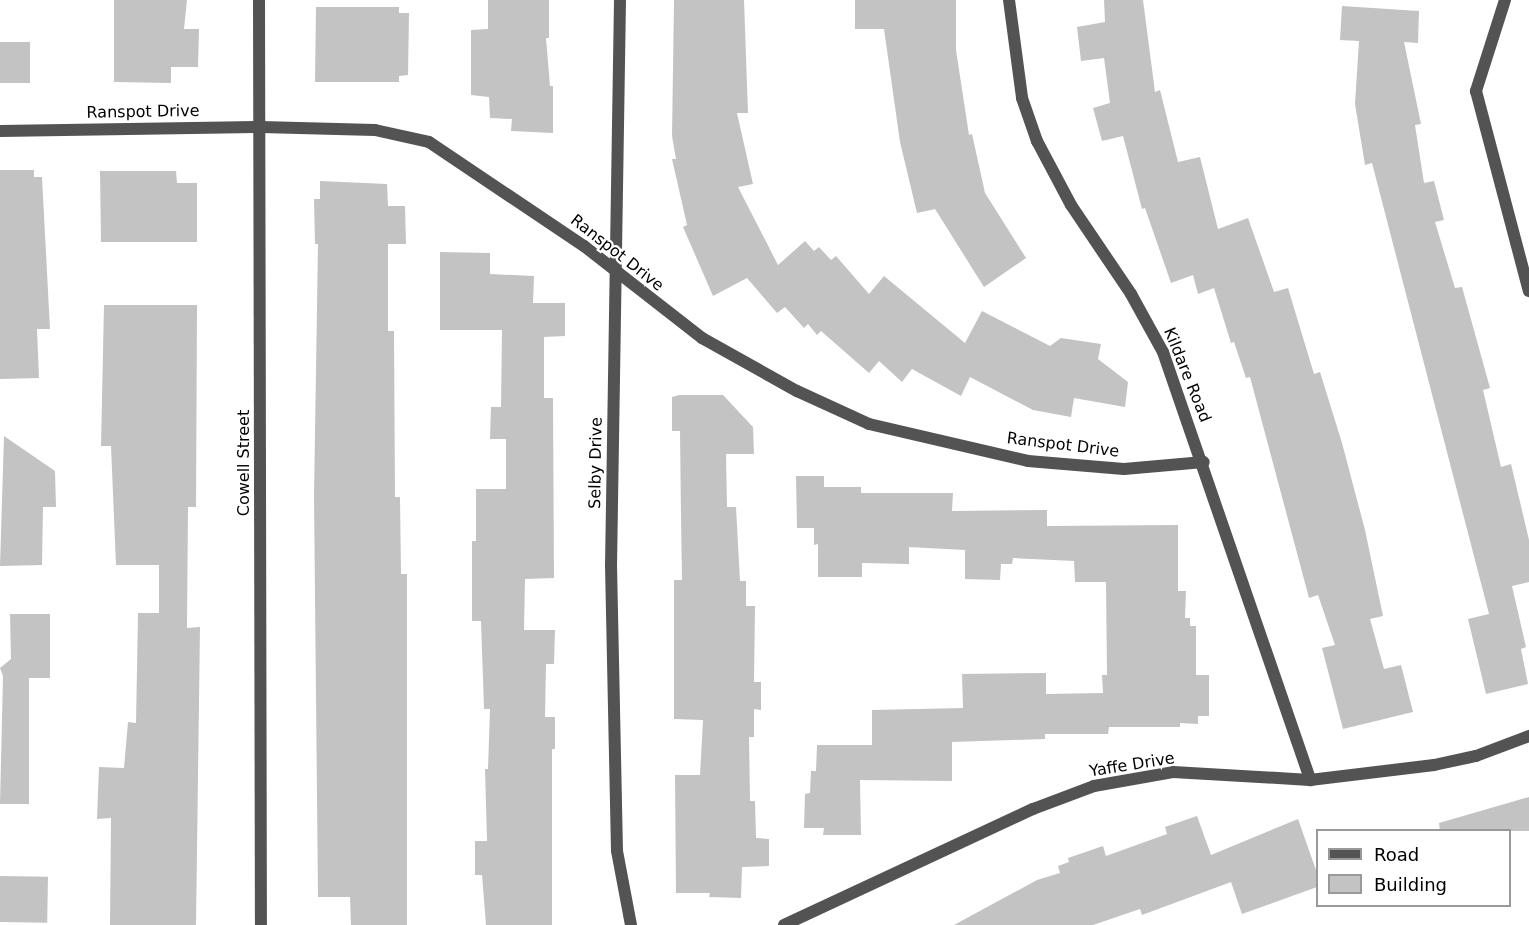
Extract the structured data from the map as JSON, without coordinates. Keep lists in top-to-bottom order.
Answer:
{
  "streets": {
    "street": [
      "Ranspot Drive",
      "Kildare Road",
      "Cowell Street",
      "Selby Drive",
      "Yaffe Drive"
    ]
  },
  "crossings": [
    ["Ranspot Drive", "Kildare Road"],
    ["Ranspot Drive", "Cowell Street"],
    ["Ranspot Drive", "Selby Drive"],
    ["Kildare Road", "Yaffe Drive"]
  ],
  "legend": ["Road", "Building"]
}
